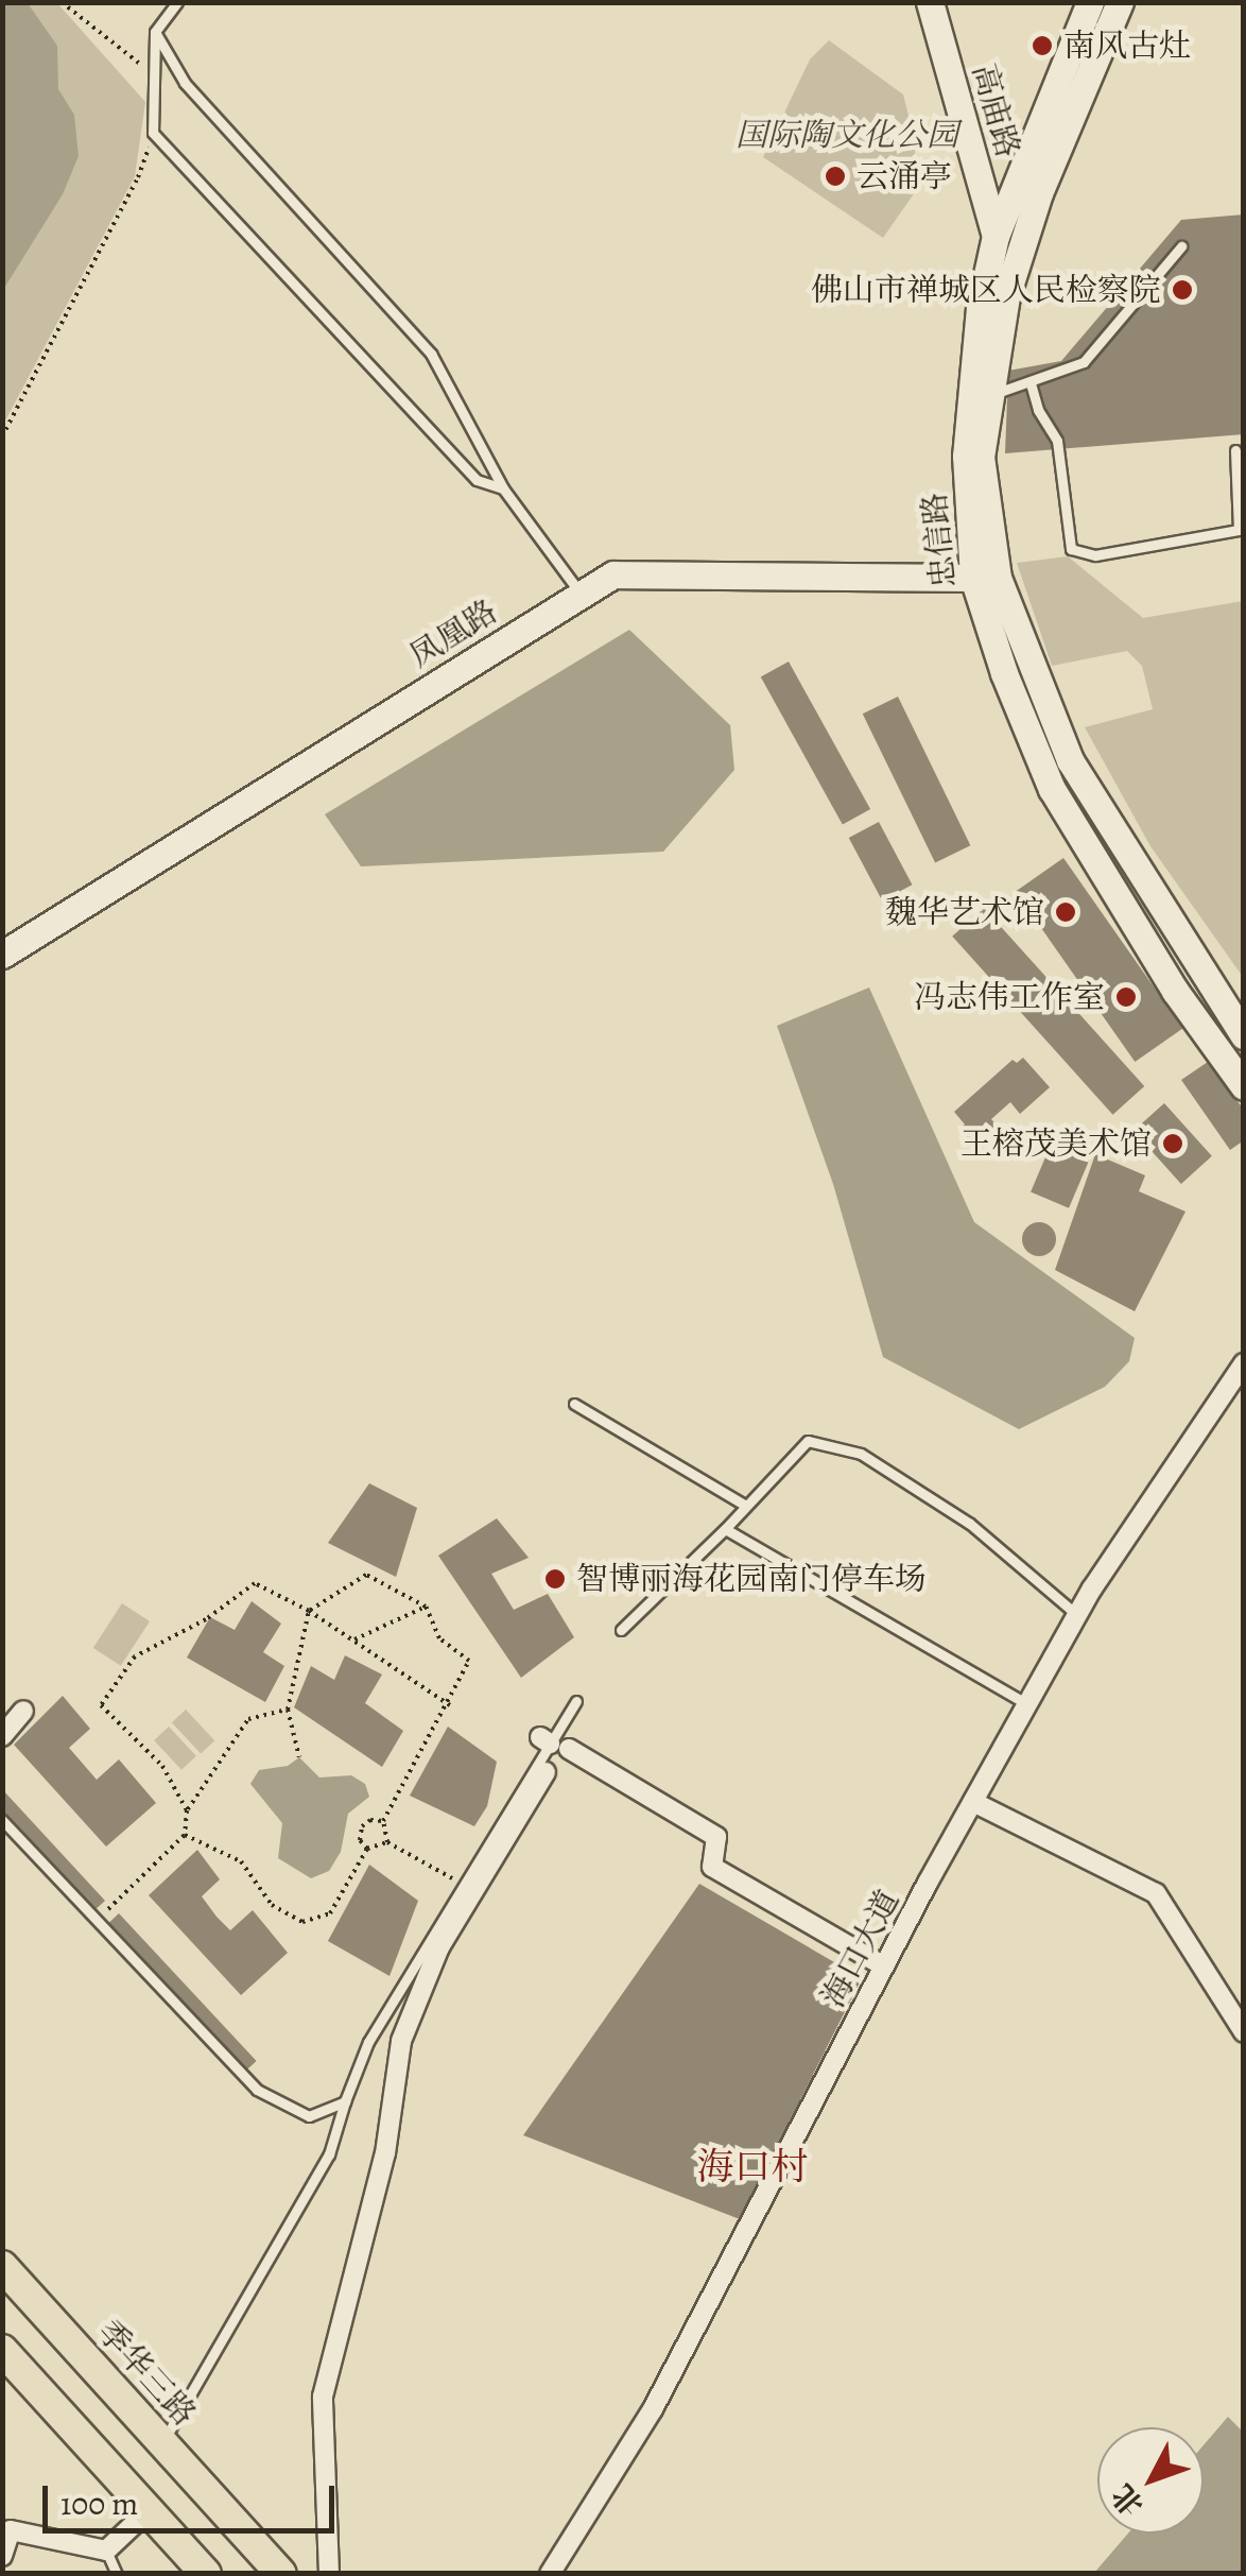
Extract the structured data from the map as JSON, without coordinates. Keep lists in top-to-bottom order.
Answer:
{
  "streets": {
    "main road": [
      "高庙路",
      "忠信路",
      "凤凰路",
      "季华三路"
    ],
    "street": ["海口大道"]
  },
  "crossings": [
    ["高庙路", "忠信路"],
    ["忠信路", "凤凰路"]
  ],
  "districts": ["海口村"],
  "parks": ["国际陶文化公园"],
  "places": [
    "南风古灶",
    "云涌亭",
    "佛山市禅城区人民检察院",
    "魏华艺术馆",
    "冯志伟工作室",
    "王榕茂美术馆",
    "智博丽海花园南门停车场"
  ],
  "scale_bar": "100 m",
  "north": "bottom left"
}
